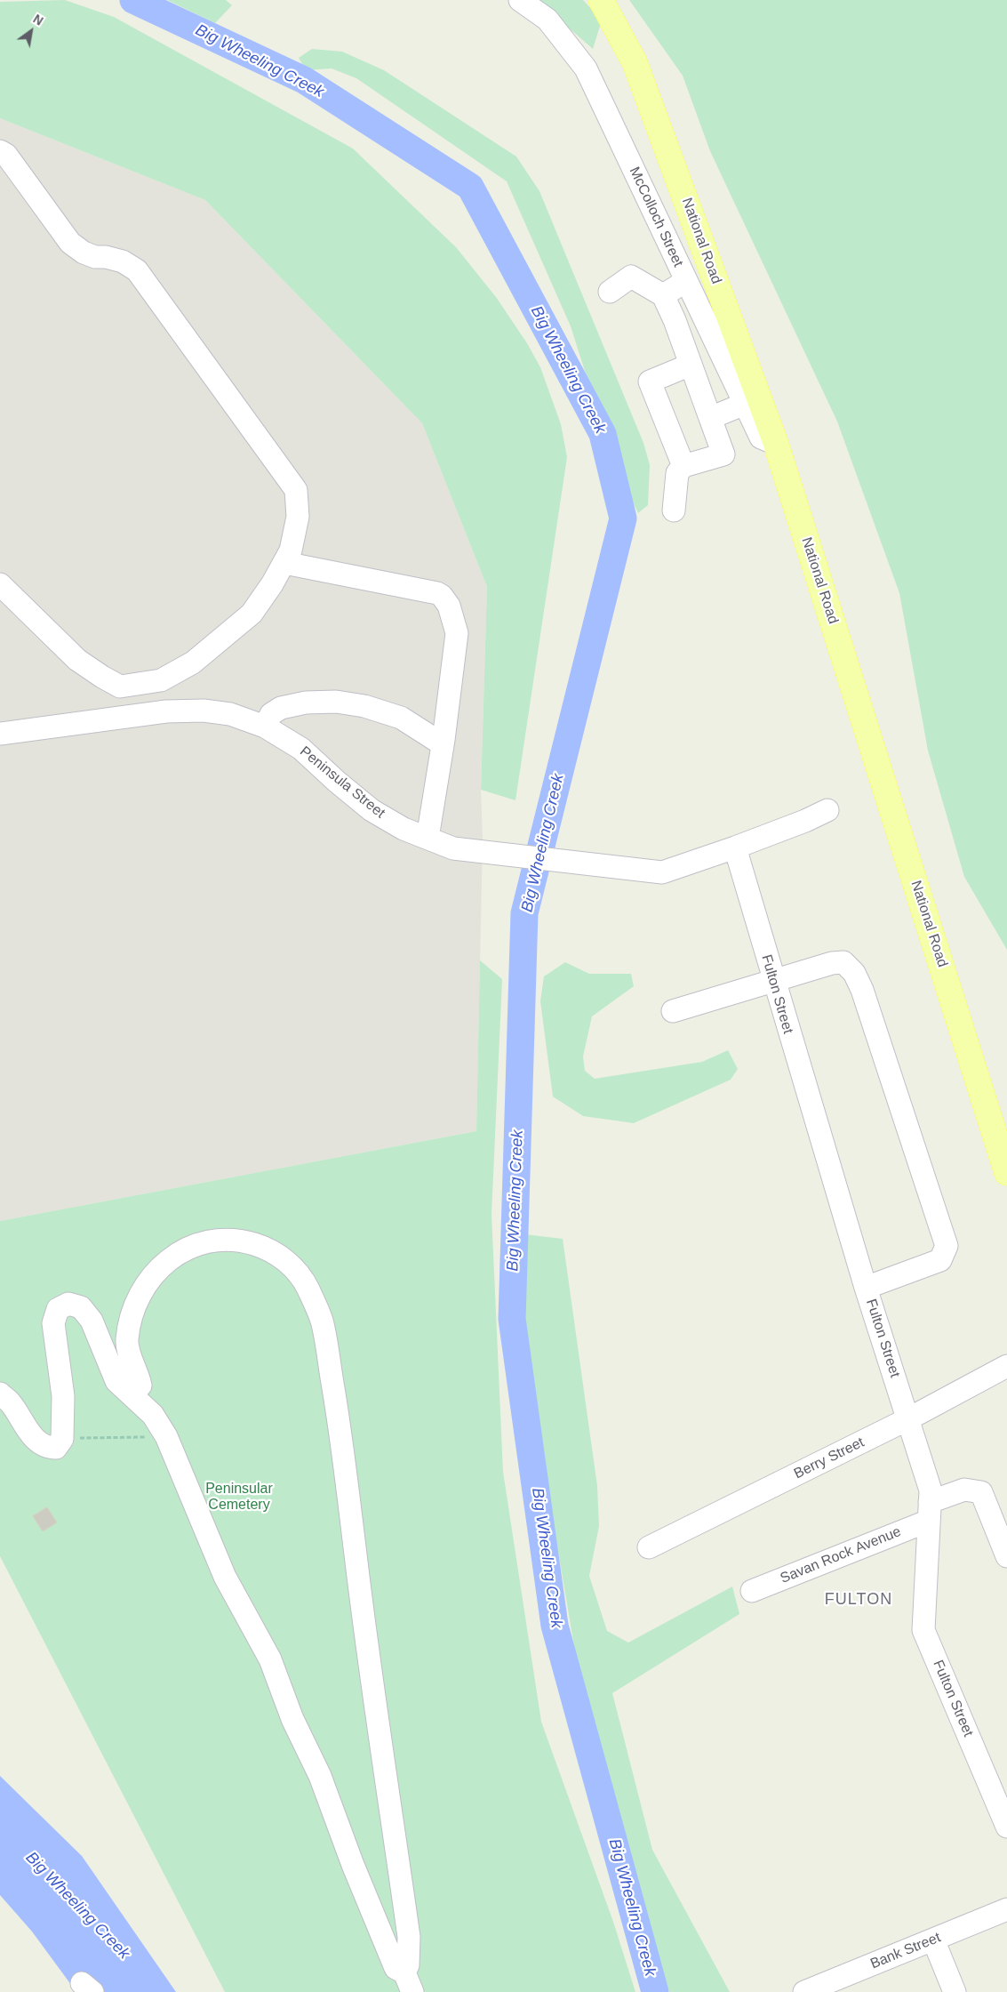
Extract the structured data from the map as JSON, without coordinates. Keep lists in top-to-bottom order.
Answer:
{
  "streets": {
    "main road": ["National Road"],
    "street": [
      "McColloch Street",
      "Peninsula Street",
      "Fulton Street",
      "Berry Street",
      "Savan Rock Avenue",
      "Bank Street"
    ]
  },
  "crossings": [
    ["McColloch Street", "National Road"],
    ["Peninsula Street", "Fulton Street"],
    ["Fulton Street", "Berry Street"],
    ["Fulton Street", "Savan Rock Avenue"]
  ],
  "districts": ["FULTON"],
  "water": ["Big Wheeling Creek"],
  "parks": ["Peninsular Cemetery"],
  "north": "top right"
}
